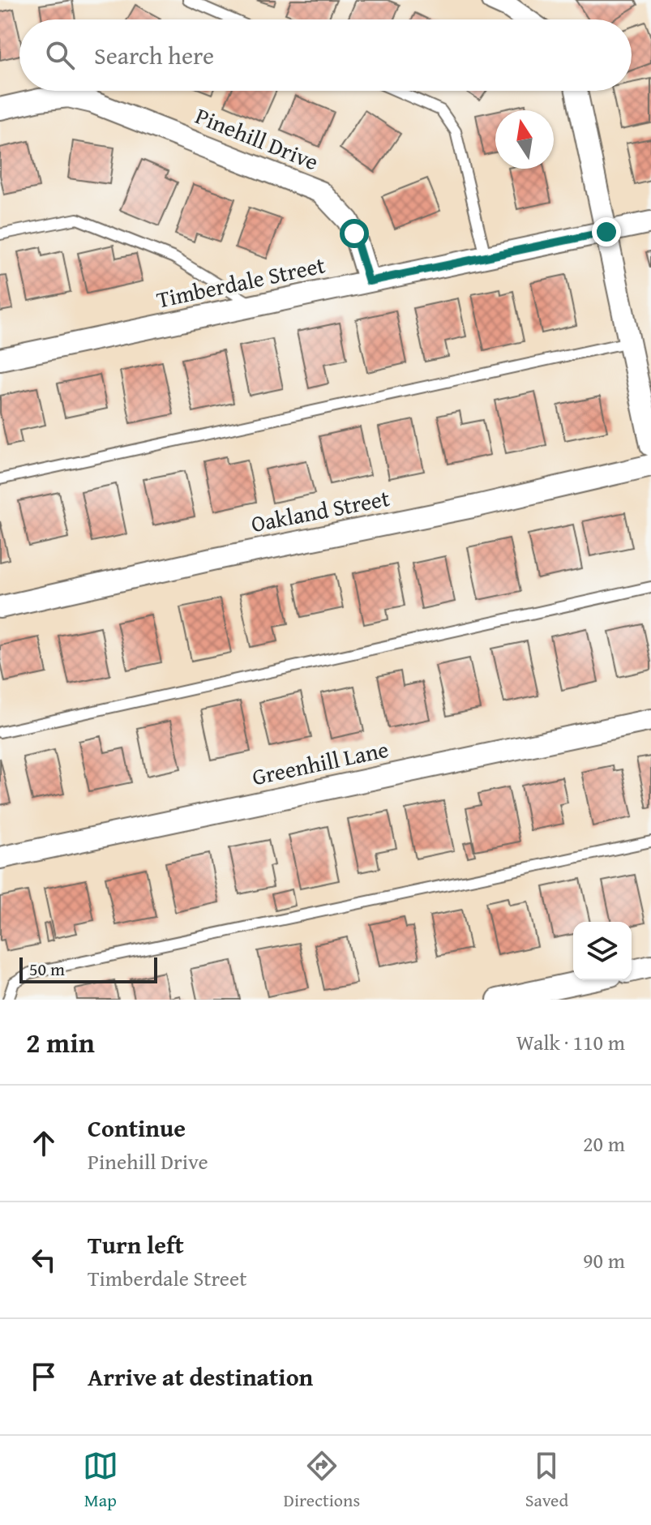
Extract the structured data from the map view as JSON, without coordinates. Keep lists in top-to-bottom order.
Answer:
{
  "streets": {
    "street": [
      "Pinehill Drive",
      "Timberdale Street",
      "Oakland Street",
      "Greenhill Lane"
    ]
  },
  "crossings": [
    ["Pinehill Drive", "Timberdale Street"]
  ],
  "scale_bar": "50 m",
  "north": "top",
  "page": {
    "search": "Search here",
    "scale": "50 m",
    "heading": ["2 min", "Walk · 110 m"],
    "list": [
      ["Continue", "Pinehill Drive", "20 m"],
      ["Turn left", "Timberdale Street", "90 m"],
      "Arrive at destination"
    ],
    "nav": ["Map", "Directions", "Saved"]
  }
}
